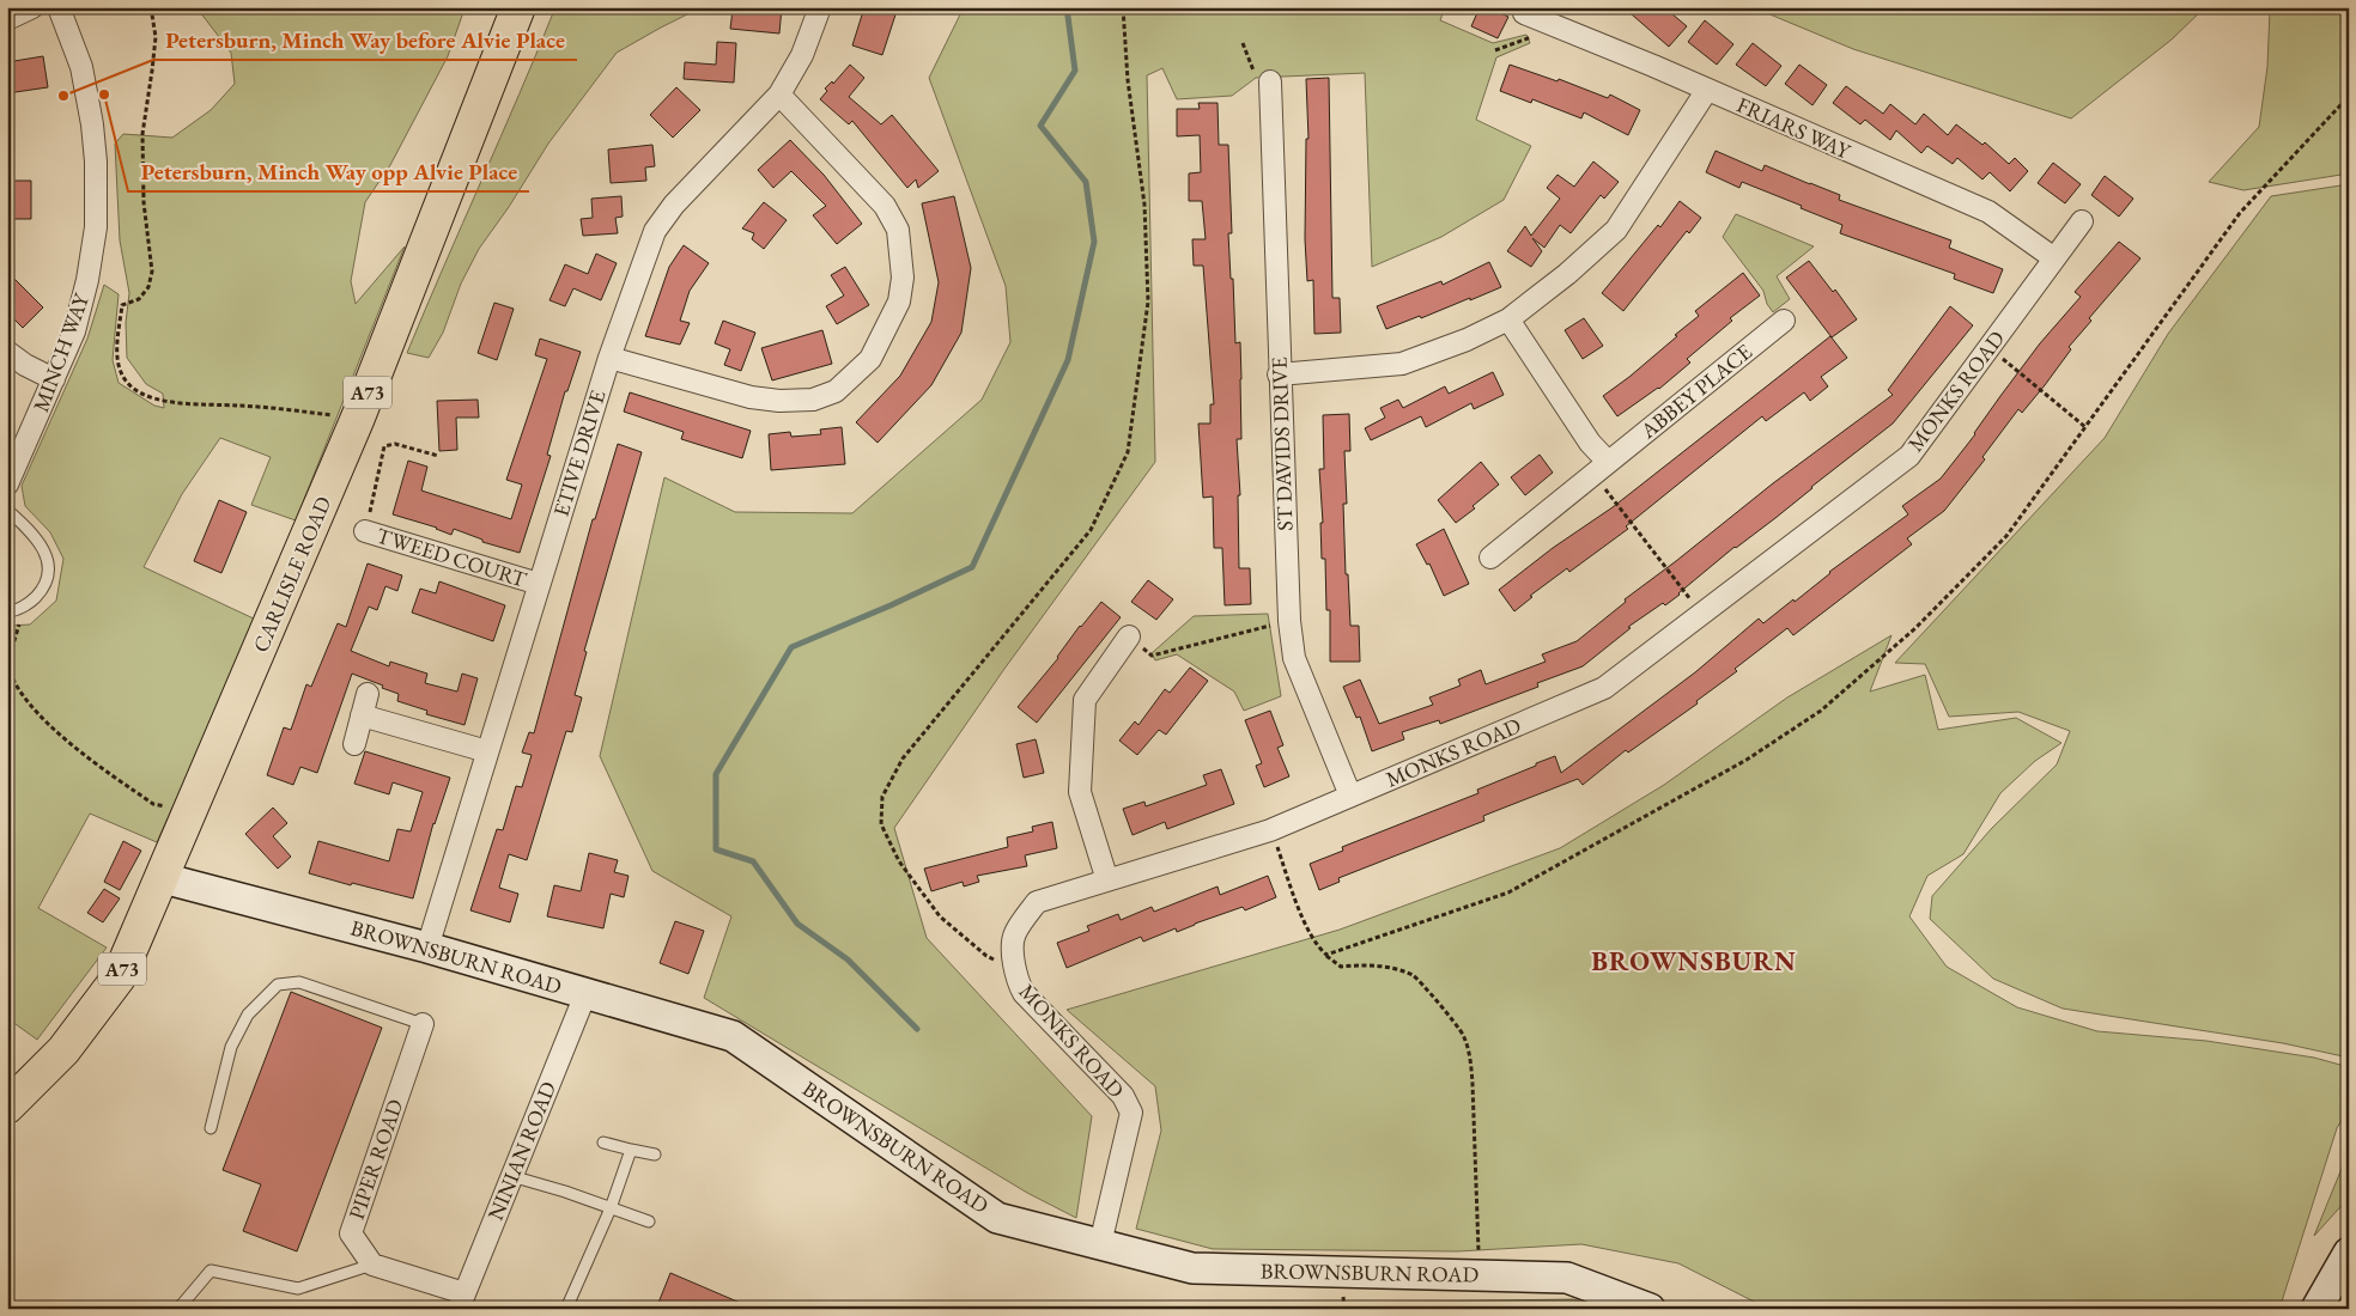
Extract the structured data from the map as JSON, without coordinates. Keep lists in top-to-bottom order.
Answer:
{
  "streets": {
    "main road": ["A73", "CARLISLE ROAD", "BROWNSBURN ROAD"],
    "street": [
      "FRIARS WAY",
      "MINCH WAY",
      "ABBEY PLACE",
      "MONKS ROAD",
      "ST DAVIDS DRIVE",
      "ETIVE DRIVE",
      "TWEED COURT",
      "NINIAN ROAD",
      "PIPER ROAD"
    ]
  },
  "crossings": [
    ["FRIARS WAY", "MONKS ROAD"],
    ["MONKS ROAD", "ST DAVIDS DRIVE"],
    ["MONKS ROAD", "BROWNSBURN ROAD"],
    ["ETIVE DRIVE", "TWEED COURT"],
    ["ETIVE DRIVE", "BROWNSBURN ROAD"],
    ["CARLISLE ROAD", "BROWNSBURN ROAD"],
    ["BROWNSBURN ROAD", "NINIAN ROAD"]
  ],
  "districts": ["BROWNSBURN"],
  "places": ["Petersburn, Minch Way opp Alvie Place", "Petersburn, Minch Way before Alvie Place"]
}
